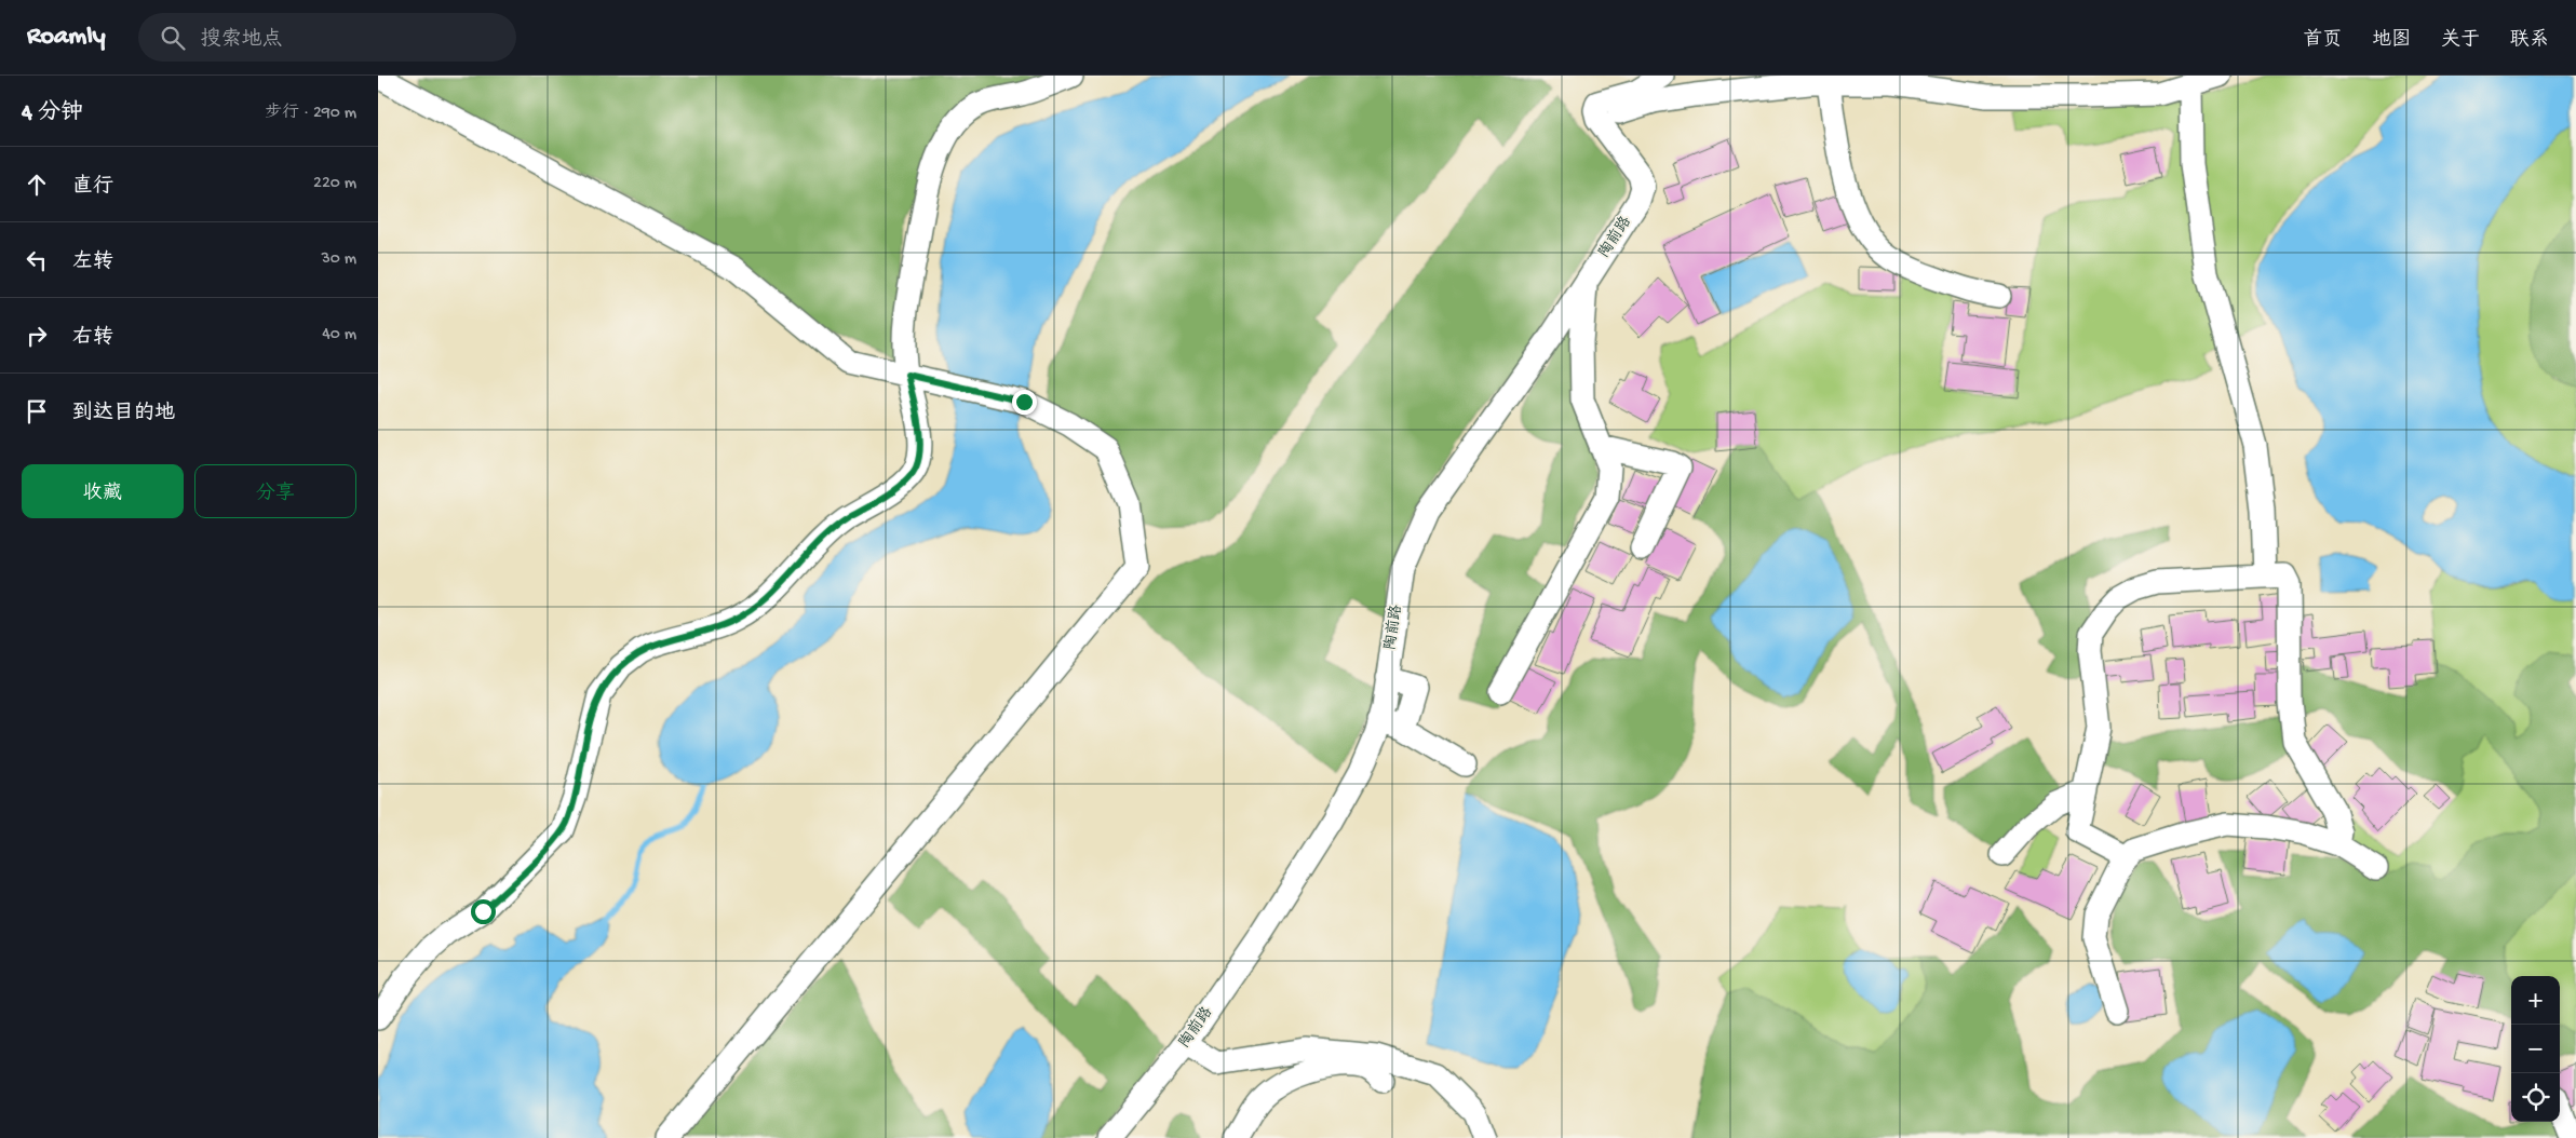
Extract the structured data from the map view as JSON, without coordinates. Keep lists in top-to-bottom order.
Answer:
{
  "streets": {
    "street": ["陶前路"]
  },
  "page": {
    "header": "Roamly",
    "search": "搜索地点",
    "nav": [
      "首页",
      "地图",
      "关于",
      "联系"
    ],
    "heading": ["4 分钟", "步行 · 290 m"],
    "list": [
      ["直行", "220 m"],
      ["左转", "30 m"],
      ["右转", "40 m"],
      "到达目的地"
    ],
    "buttons": ["收藏", "分享"],
    "map_buttons": ["+", "−"]
  }
}
